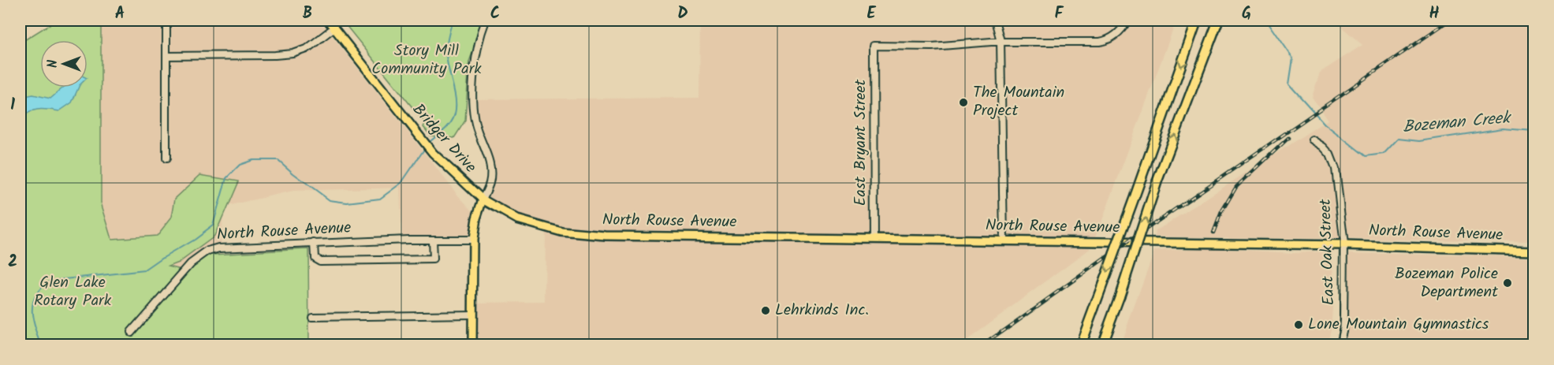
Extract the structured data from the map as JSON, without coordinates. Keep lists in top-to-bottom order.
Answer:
{
  "streets": {
    "main road": ["Bridger Drive", "North Rouse Avenue"],
    "street": ["East Bryant Street", "East Oak Street"]
  },
  "crossings": [
    ["Bridger Drive", "North Rouse Avenue"],
    ["East Bryant Street", "North Rouse Avenue"],
    ["North Rouse Avenue", "East Oak Street"]
  ],
  "water": ["Bozeman Creek"],
  "parks": ["Story Mill Community Park", "Glen Lake Rotary Park"],
  "places": [
    "The Mountain Project",
    "Bozeman Police Department",
    "Lehrkinds Inc.",
    "Lone Mountain Gymnastics"
  ],
  "north": "left",
  "grid": {
    "columns": [
      "A",
      "B",
      "C",
      "D",
      "E",
      "F",
      "G",
      "H"
    ],
    "rows": ["1", "2"]
  }
}
